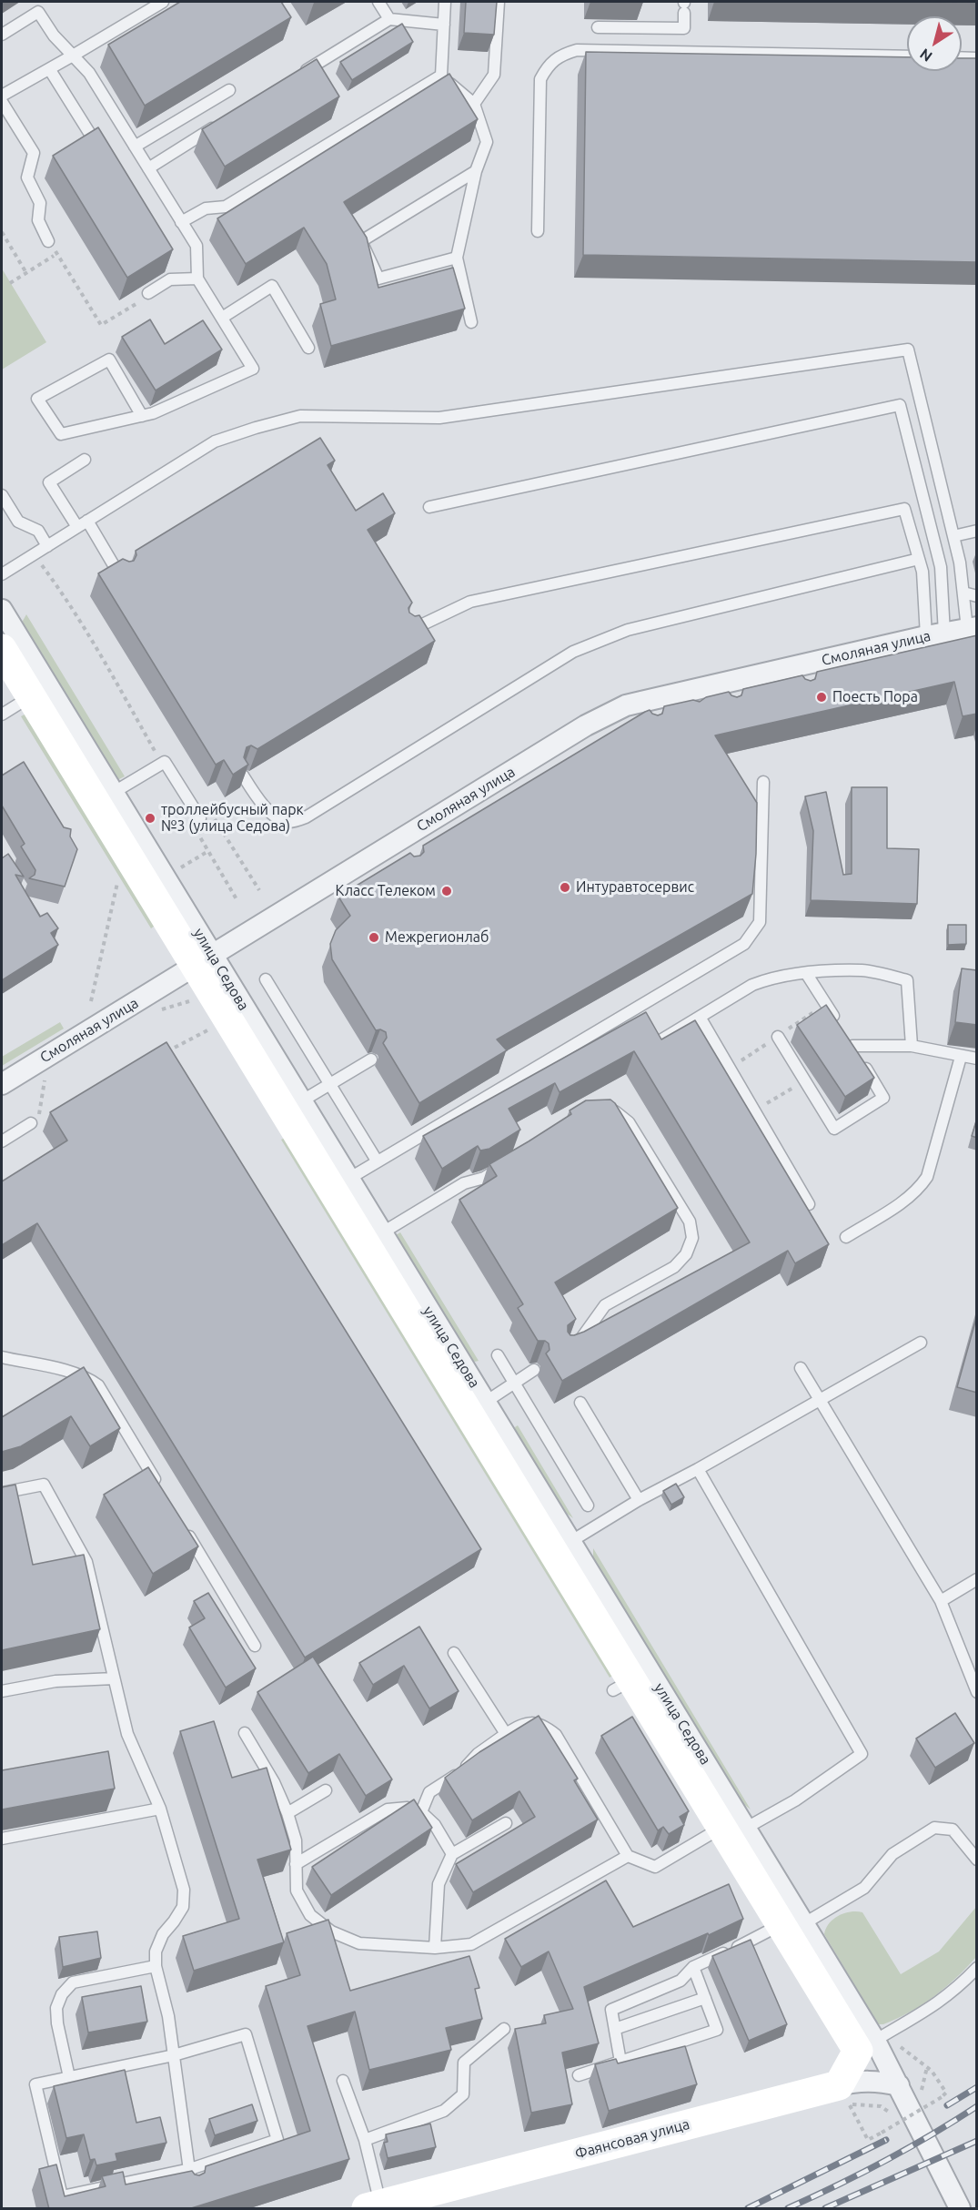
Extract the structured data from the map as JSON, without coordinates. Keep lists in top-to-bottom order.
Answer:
{
  "streets": {
    "street": ["Смоляная улица", "улица Седова", "Фаянсовая улица"]
  },
  "crossings": [
    ["Смоляная улица", "улица Седова"],
    ["улица Седова", "Фаянсовая улица"]
  ],
  "places": [
    "Поесть Пора",
    "троллейбусный парк №3 (улица Седова)",
    "Интуравтосервис",
    "Класс Телеком",
    "Межрегионлаб"
  ],
  "north": "bottom left"
}
